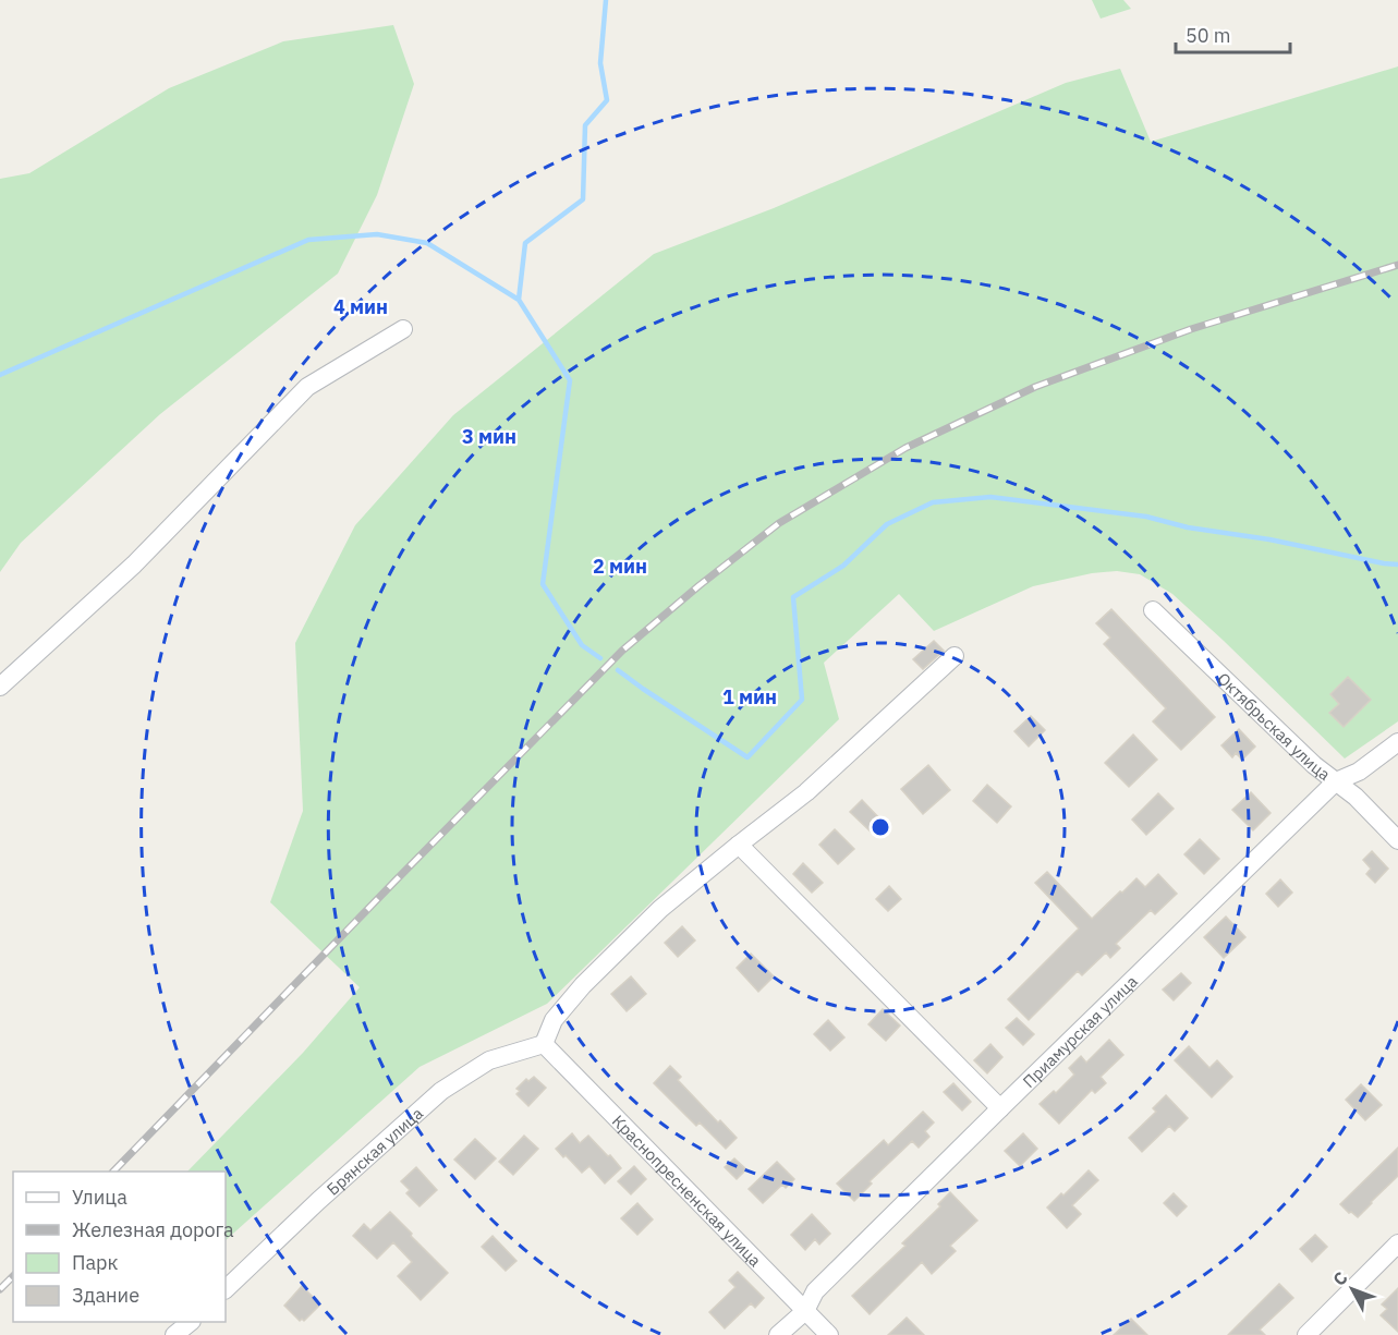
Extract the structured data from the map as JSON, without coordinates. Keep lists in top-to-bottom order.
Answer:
{
  "streets": {
    "street": [
      "Октябрьская улица",
      "Приамурская улица",
      "Брянская улица",
      "Краснопресненская улица"
    ]
  },
  "crossings": [
    ["Октябрьская улица", "Приамурская улица"],
    ["Приамурская улица", "Краснопресненская улица"],
    ["Брянская улица", "Краснопресненская улица"]
  ],
  "legend": [
    "Улица",
    "Железная дорога",
    "Парк",
    "Здание"
  ],
  "scale_bar": "50 m",
  "north": "top left",
  "rings": [
    "4 мин",
    "3 мин",
    "2 мин",
    "1 мин"
  ]
}
